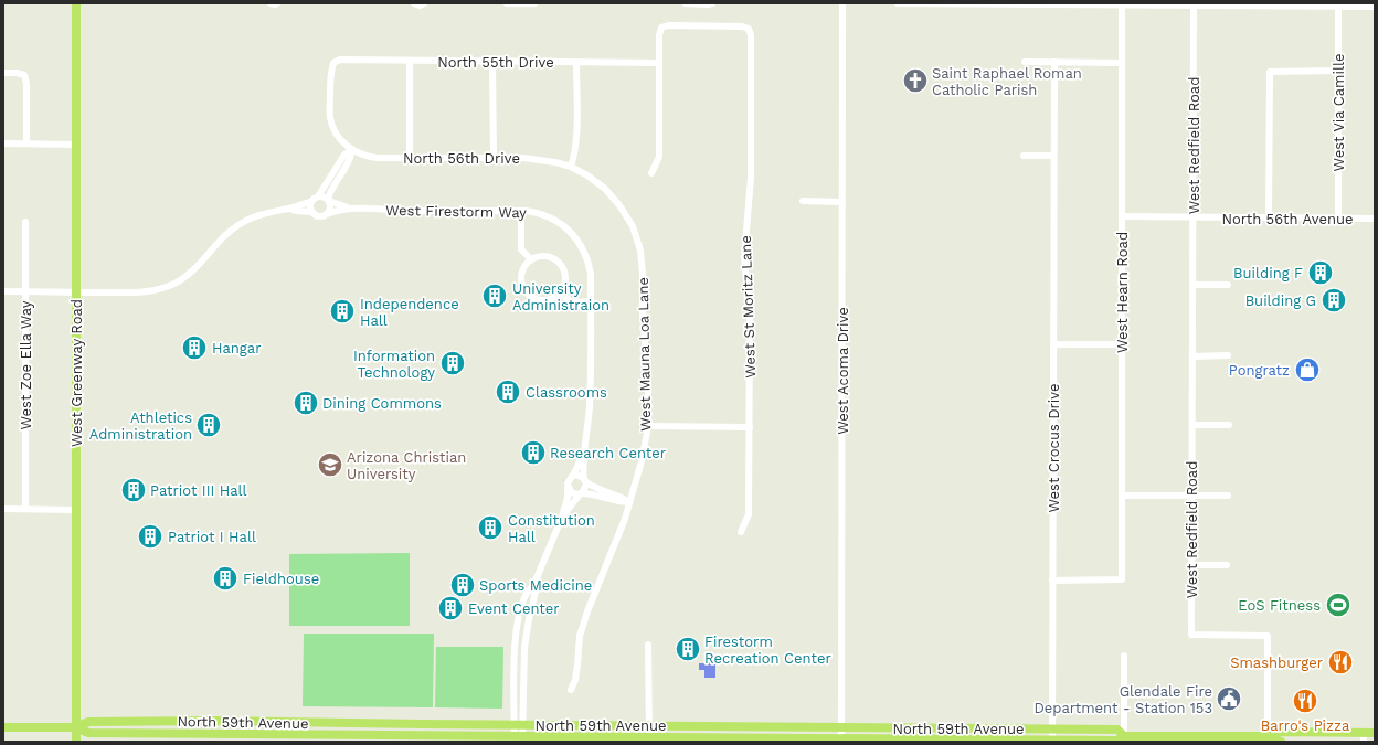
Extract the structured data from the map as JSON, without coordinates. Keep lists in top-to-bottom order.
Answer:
{
  "streets": {
    "main road": ["West Greenway Road", "North 59th Avenue"],
    "street": [
      "North 55th Drive",
      "West Via Camille",
      "West Redfield Road",
      "North 56th Drive",
      "West Firestorm Way",
      "North 56th Avenue",
      "West Hearn Road",
      "West St Moritz Lane",
      "West Mauna Loa Lane",
      "West Zoe Ella Way",
      "West Acoma Drive",
      "West Crocus Drive"
    ]
  },
  "crossings": [
    ["North 55th Drive", "North 56th Drive"],
    ["North 55th Drive", "West St Moritz Lane"],
    ["West Via Camille", "North 56th Avenue"],
    ["West Redfield Road", "North 56th Avenue"],
    ["West Redfield Road", "North 59th Avenue"],
    ["North 56th Drive", "West Mauna Loa Lane"],
    ["North 56th Avenue", "West Hearn Road"],
    ["West Hearn Road", "West Crocus Drive"],
    ["West Acoma Drive", "North 59th Avenue"],
    ["West Greenway Road", "North 59th Avenue"],
    ["West Crocus Drive", "North 59th Avenue"]
  ],
  "places": {
    "church": ["Saint Raphael Roman Catholic Parish"],
    "building": [
      "Building F",
      "University Administraion",
      "Building G",
      "Independence Hall",
      "Hangar",
      "Information Technology",
      "Classrooms",
      "Dining Commons",
      "Athletics Administration",
      "Research Center",
      "Patriot III Hall",
      "Constitution Hall",
      "Patriot I Hall",
      "Fieldhouse",
      "Sports Medicine",
      "Event Center",
      "Firestorm Recreation Center"
    ],
    "shop": ["Pongratz"],
    "school or university": ["Arizona Christian University"],
    "sports": ["EoS Fitness"],
    "restaurant": ["Smashburger", "Barro's Pizza"],
    "public building": ["Glendale Fire Department - Station 153"]
  }
}
